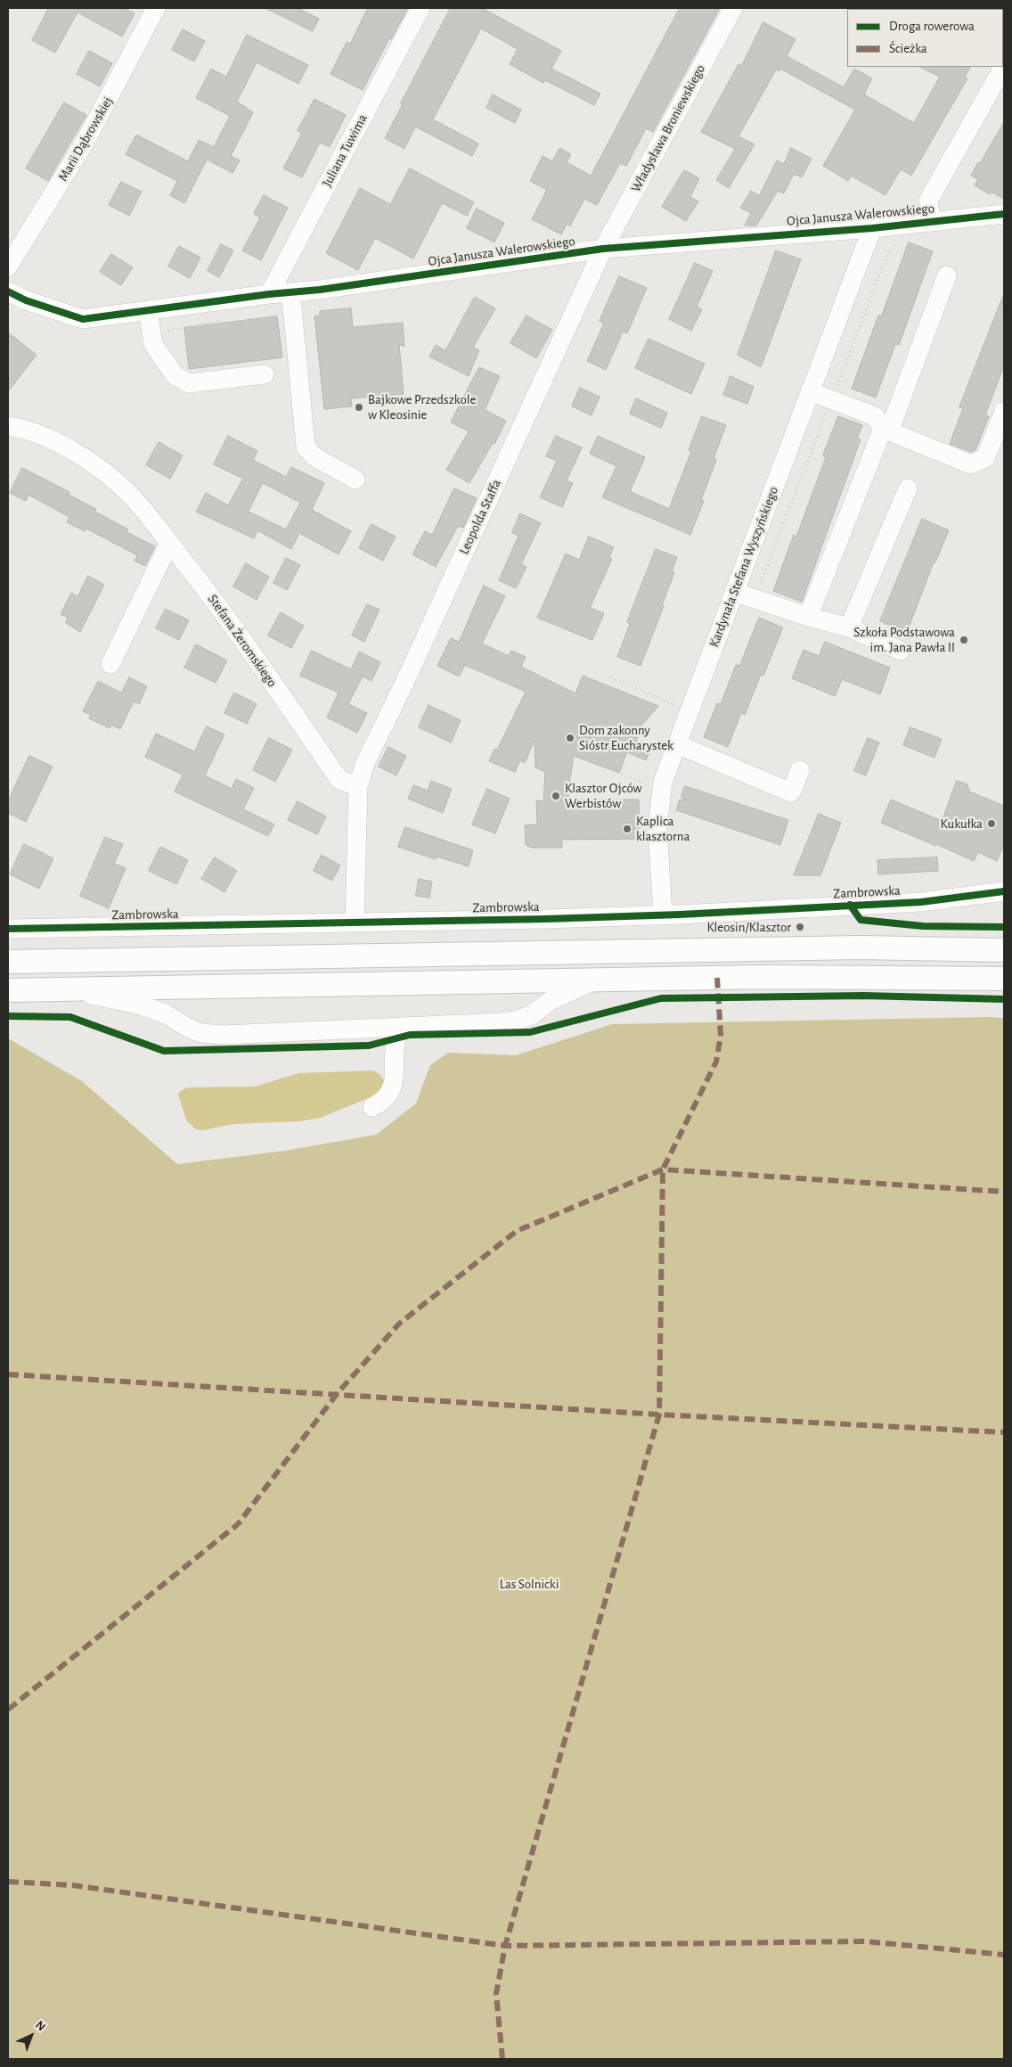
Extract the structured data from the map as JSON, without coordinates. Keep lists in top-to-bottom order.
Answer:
{
  "streets": {
    "street": [
      "Władysława Broniewskiego",
      "Marii Dąbrowskiej",
      "Juliana Tuwima",
      "Ojca Janusza Walerowskiego",
      "Leopolda Staffa",
      "Kardynała Stefana Wyszyńskiego",
      "Stefana Żeromskiego",
      "Zambrowska"
    ]
  },
  "crossings": [
    ["Władysława Broniewskiego", "Ojca Janusza Walerowskiego"],
    ["Władysława Broniewskiego", "Leopolda Staffa"],
    ["Juliana Tuwima", "Ojca Janusza Walerowskiego"],
    ["Ojca Janusza Walerowskiego", "Leopolda Staffa"],
    ["Ojca Janusza Walerowskiego", "Kardynała Stefana Wyszyńskiego"],
    ["Leopolda Staffa", "Stefana Żeromskiego"],
    ["Kardynała Stefana Wyszyńskiego", "Zambrowska"]
  ],
  "parks": ["Las Solnicki"],
  "places": [
    "Bajkowe Przedszkole w Kleosinie",
    "Szkoła Podstawowa im. Jana Pawła II",
    "Dom zakonny Sióstr Eucharystek",
    "Klasztor Ojców Werbistów",
    "Kukułka",
    "Kaplica klasztorna",
    "Kleosin/Klasztor"
  ],
  "legend": ["Droga rowerowa", "Ścieżka"],
  "north": "top right"
}
